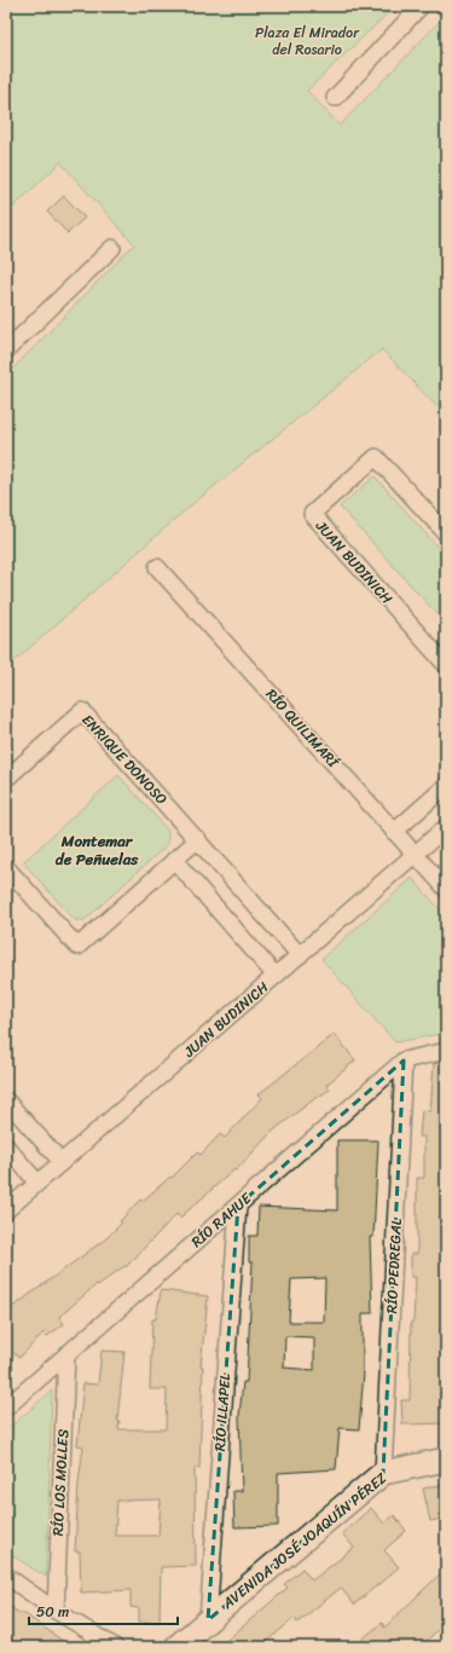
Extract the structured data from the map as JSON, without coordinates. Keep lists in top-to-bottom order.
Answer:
{
  "streets": {
    "main road": ["AVENIDA JOSÉ JOAQUÍN PÉREZ"],
    "street": [
      "JUAN BUDINICH",
      "RÍO QUILIMARÍ",
      "ENRIQUE DONOSO",
      "RÍO RAHUE",
      "RÍO PEDREGAL",
      "RÍO ILLAPEL",
      "RÍO LOS MOLLES"
    ]
  },
  "crossings": [
    ["JUAN BUDINICH", "RÍO QUILIMARÍ"],
    ["JUAN BUDINICH", "ENRIQUE DONOSO"],
    ["RÍO RAHUE", "RÍO PEDREGAL"],
    ["RÍO RAHUE", "RÍO ILLAPEL"],
    ["RÍO RAHUE", "RÍO LOS MOLLES"],
    ["RÍO PEDREGAL", "AVENIDA JOSÉ JOAQUÍN PÉREZ"],
    ["RÍO ILLAPEL", "AVENIDA JOSÉ JOAQUÍN PÉREZ"]
  ],
  "districts": ["Montemar de Peñuelas"],
  "parks": ["Plaza El Mirador del Rosario"],
  "scale_bar": "50 m"
}
